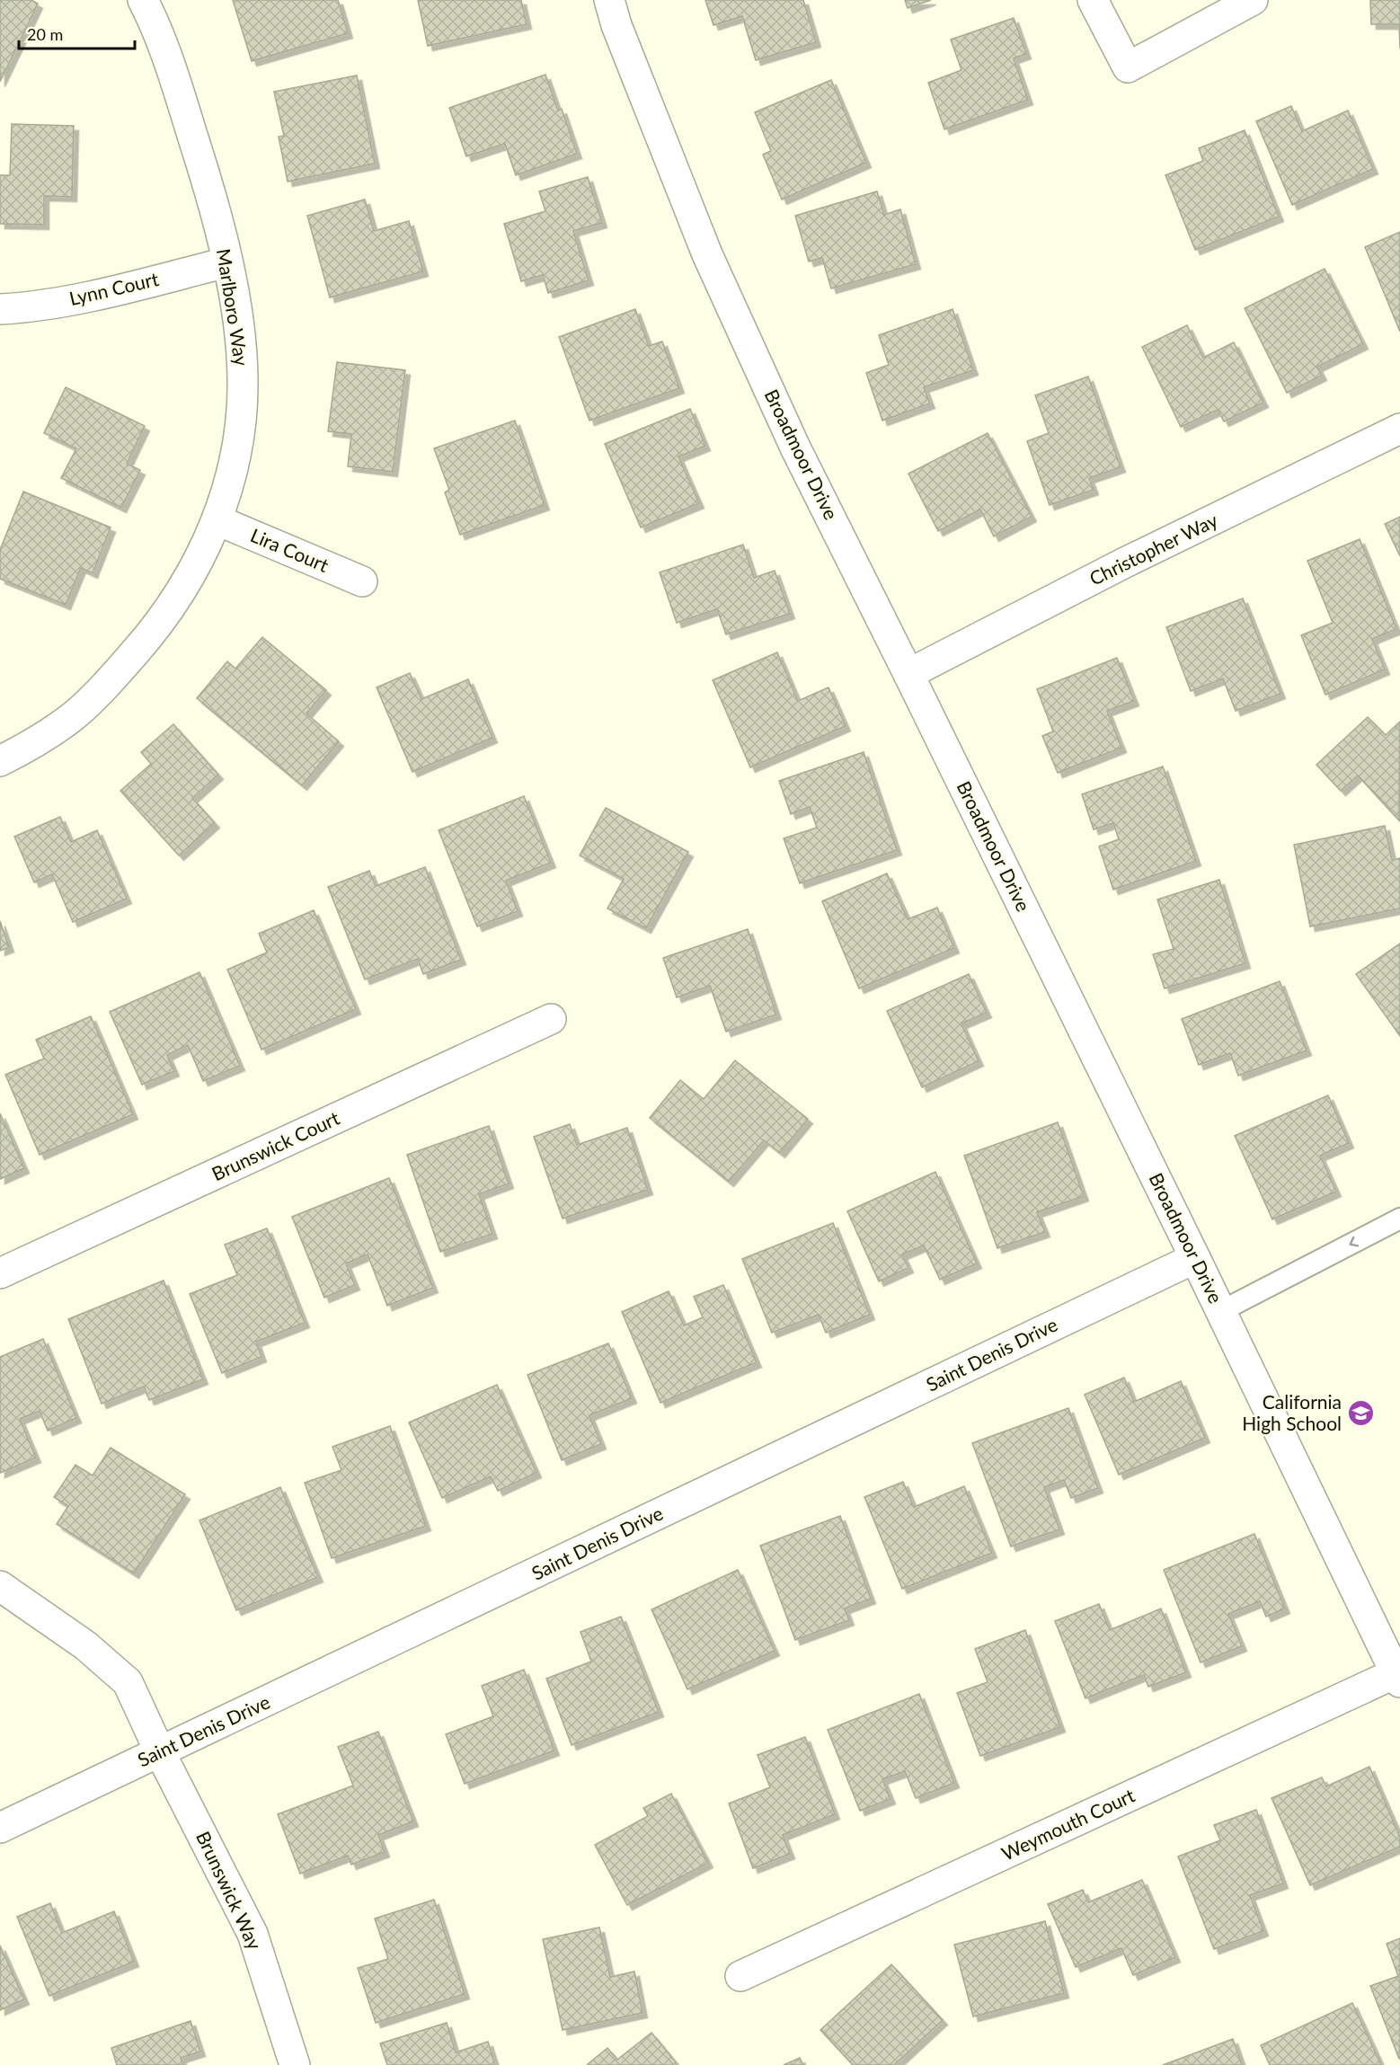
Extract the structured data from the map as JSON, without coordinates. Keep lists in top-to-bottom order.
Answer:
{
  "streets": {
    "street": [
      "Lynn Court",
      "Marlboro Way",
      "Broadmoor Drive",
      "Christopher Way",
      "Lira Court",
      "Brunswick Court",
      "Saint Denis Drive",
      "Weymouth Court",
      "Brunswick Way"
    ]
  },
  "crossings": [
    ["Lynn Court", "Marlboro Way"],
    ["Marlboro Way", "Lira Court"],
    ["Broadmoor Drive", "Christopher Way"],
    ["Broadmoor Drive", "Saint Denis Drive"],
    ["Broadmoor Drive", "Weymouth Court"],
    ["Saint Denis Drive", "Brunswick Way"]
  ],
  "places": {
    "school or university": ["California High School"]
  },
  "scale_bar": "20 m"
}
